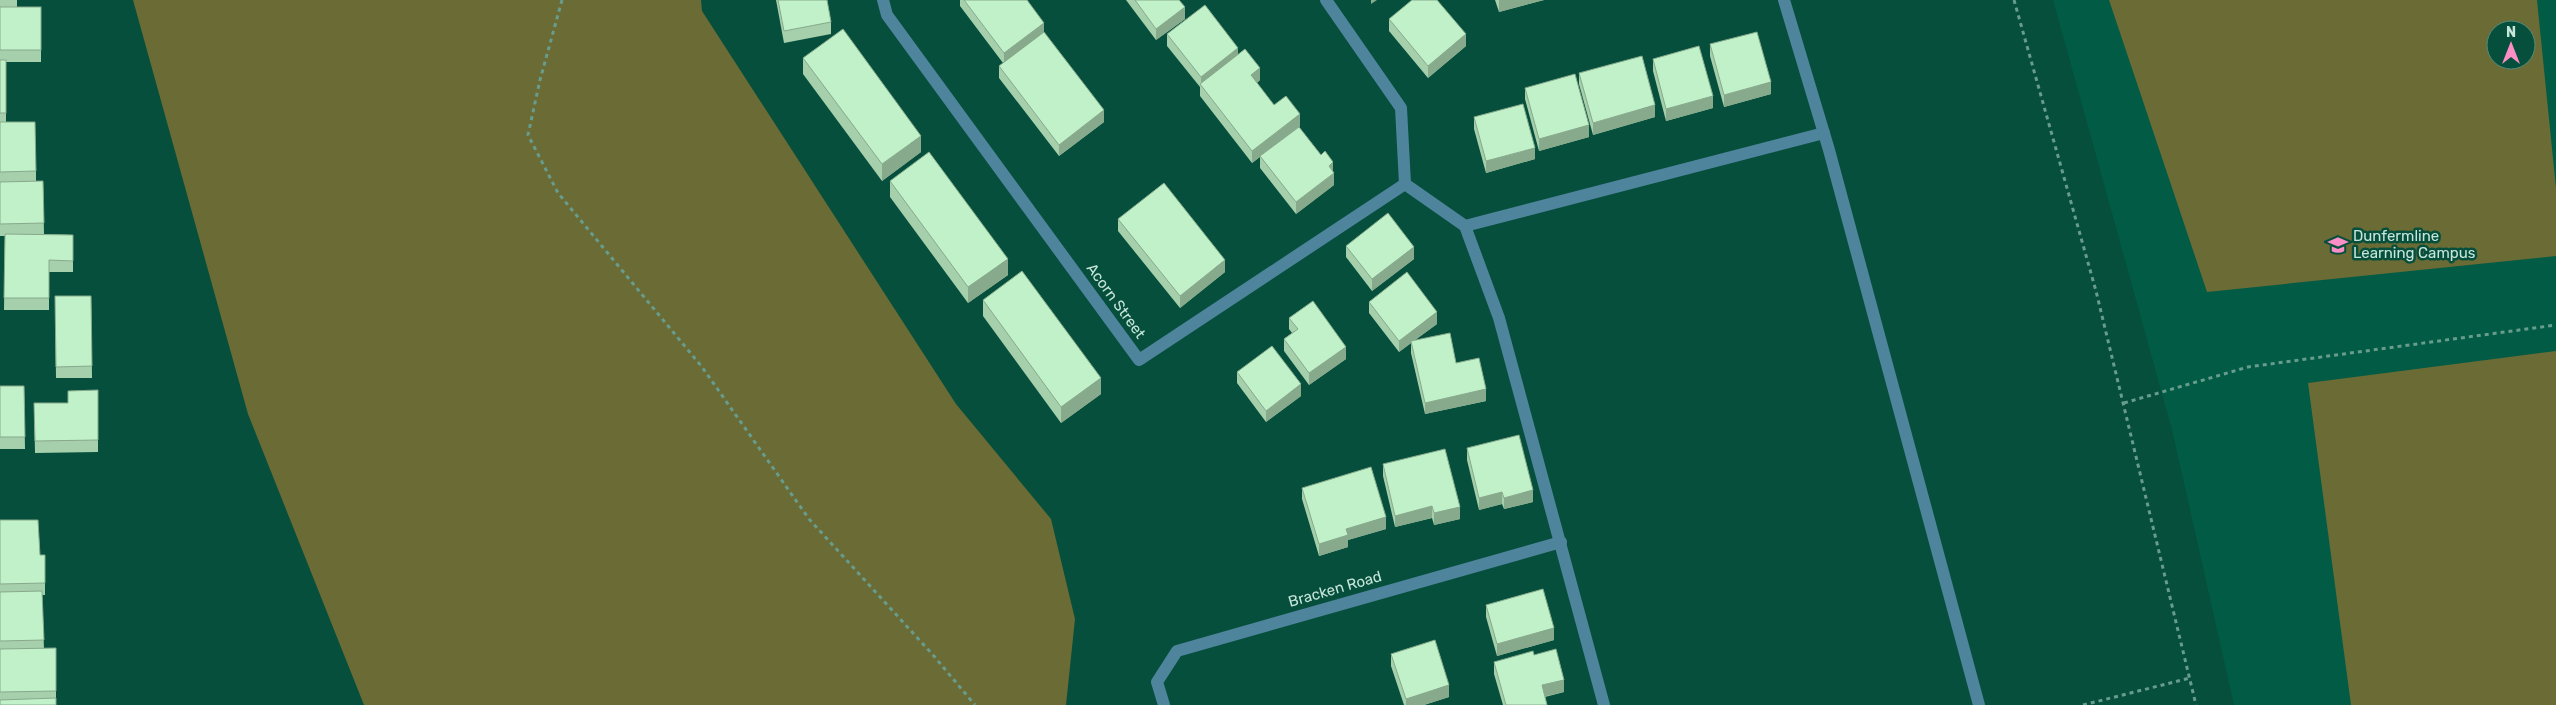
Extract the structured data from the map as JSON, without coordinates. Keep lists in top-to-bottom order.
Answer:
{
  "streets": {
    "street": ["Acorn Street", "Bracken Road"]
  },
  "places": {
    "school or university": ["Dunfermline Learning Campus"]
  },
  "north": "top"
}
